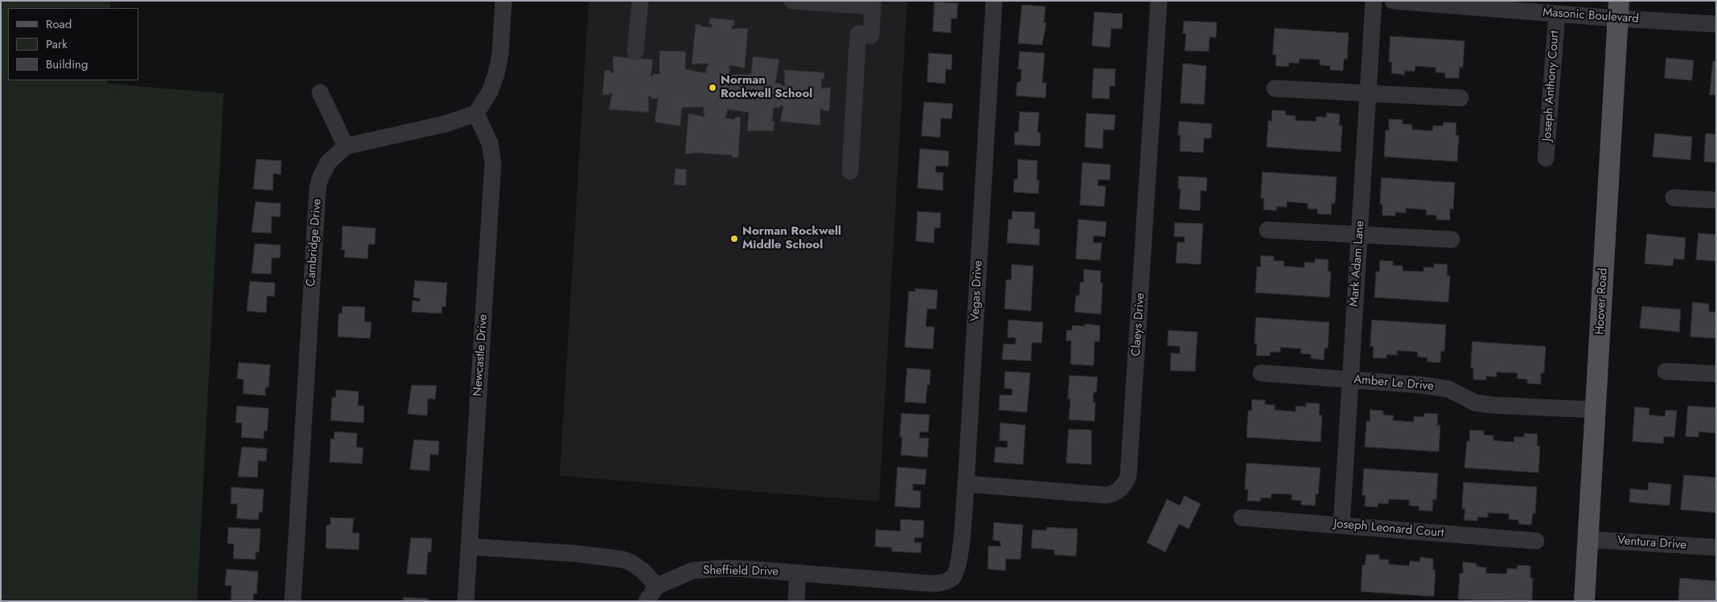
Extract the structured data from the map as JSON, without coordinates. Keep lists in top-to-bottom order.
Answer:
{
  "streets": {
    "main road": ["Hoover Road"],
    "street": [
      "Masonic Boulevard",
      "Joseph Anthony Court",
      "Cambridge Drive",
      "Mark Adam Lane",
      "Vegas Drive",
      "Claeys Drive",
      "Newcastle Drive",
      "Amber Le Drive",
      "Joseph Leonard Court",
      "Ventura Drive",
      "Sheffield Drive"
    ]
  },
  "crossings": [
    ["Masonic Boulevard", "Joseph Anthony Court"],
    ["Masonic Boulevard", "Hoover Road"],
    ["Cambridge Drive", "Newcastle Drive"],
    ["Mark Adam Lane", "Amber Le Drive"],
    ["Mark Adam Lane", "Joseph Leonard Court"],
    ["Vegas Drive", "Claeys Drive"],
    ["Vegas Drive", "Sheffield Drive"],
    ["Hoover Road", "Amber Le Drive"],
    ["Hoover Road", "Ventura Drive"]
  ],
  "places": ["Norman Rockwell School", "Norman Rockwell Middle School"],
  "legend": ["Road", "Park", "Building"]
}
